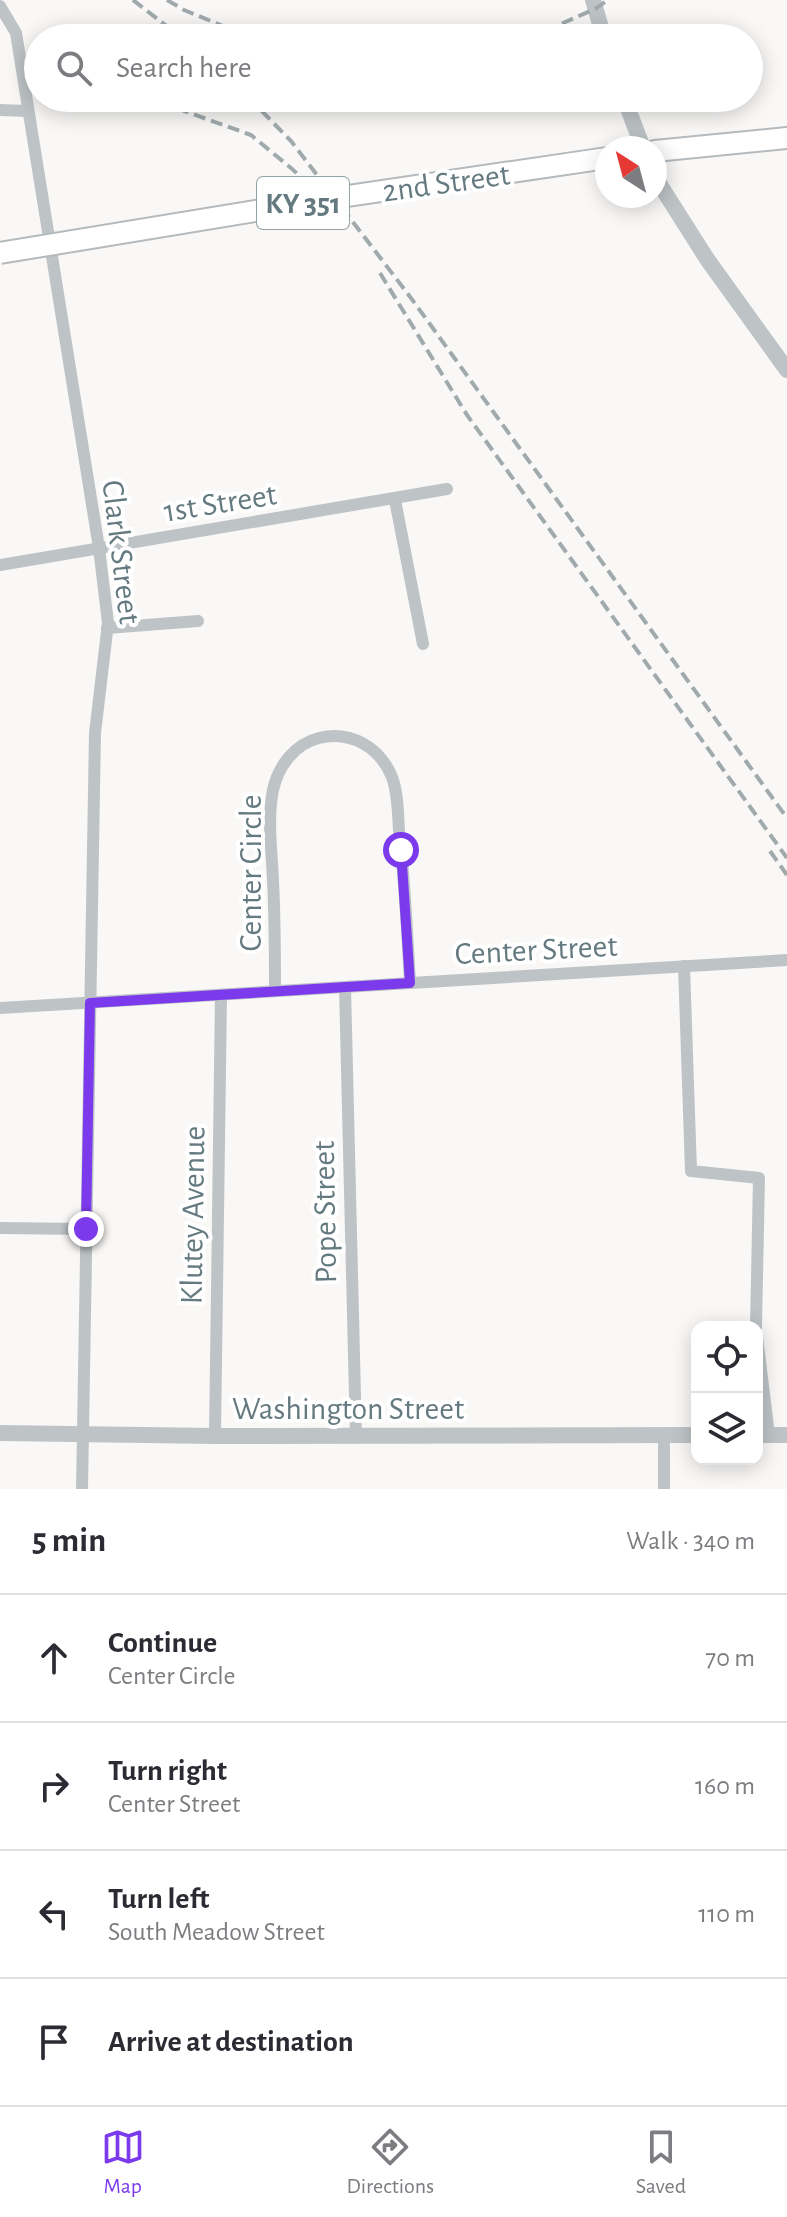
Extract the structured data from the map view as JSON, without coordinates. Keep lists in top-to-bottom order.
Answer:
{
  "streets": {
    "main road": ["2nd Street", "KY 351"],
    "street": [
      "1st Street",
      "Clark Street",
      "Center Circle",
      "Center Street",
      "Pope Street",
      "Klutey Avenue",
      "Washington Street"
    ]
  },
  "crossings": [
    ["1st Street", "Clark Street"],
    ["Clark Street", "Center Street"],
    ["Clark Street", "Washington Street"],
    ["Center Circle", "Center Street"],
    ["Center Street", "Pope Street"],
    ["Center Street", "Klutey Avenue"],
    ["Pope Street", "Washington Street"],
    ["Klutey Avenue", "Washington Street"]
  ],
  "north": "top left",
  "page": {
    "search": "Search here",
    "heading": ["5 min", "Walk · 340 m"],
    "list": [
      ["Continue", "Center Circle", "70 m"],
      ["Turn right", "Center Street", "160 m"],
      ["Turn left", "South Meadow Street", "110 m"],
      "Arrive at destination"
    ],
    "nav": ["Map", "Directions", "Saved"]
  }
}
